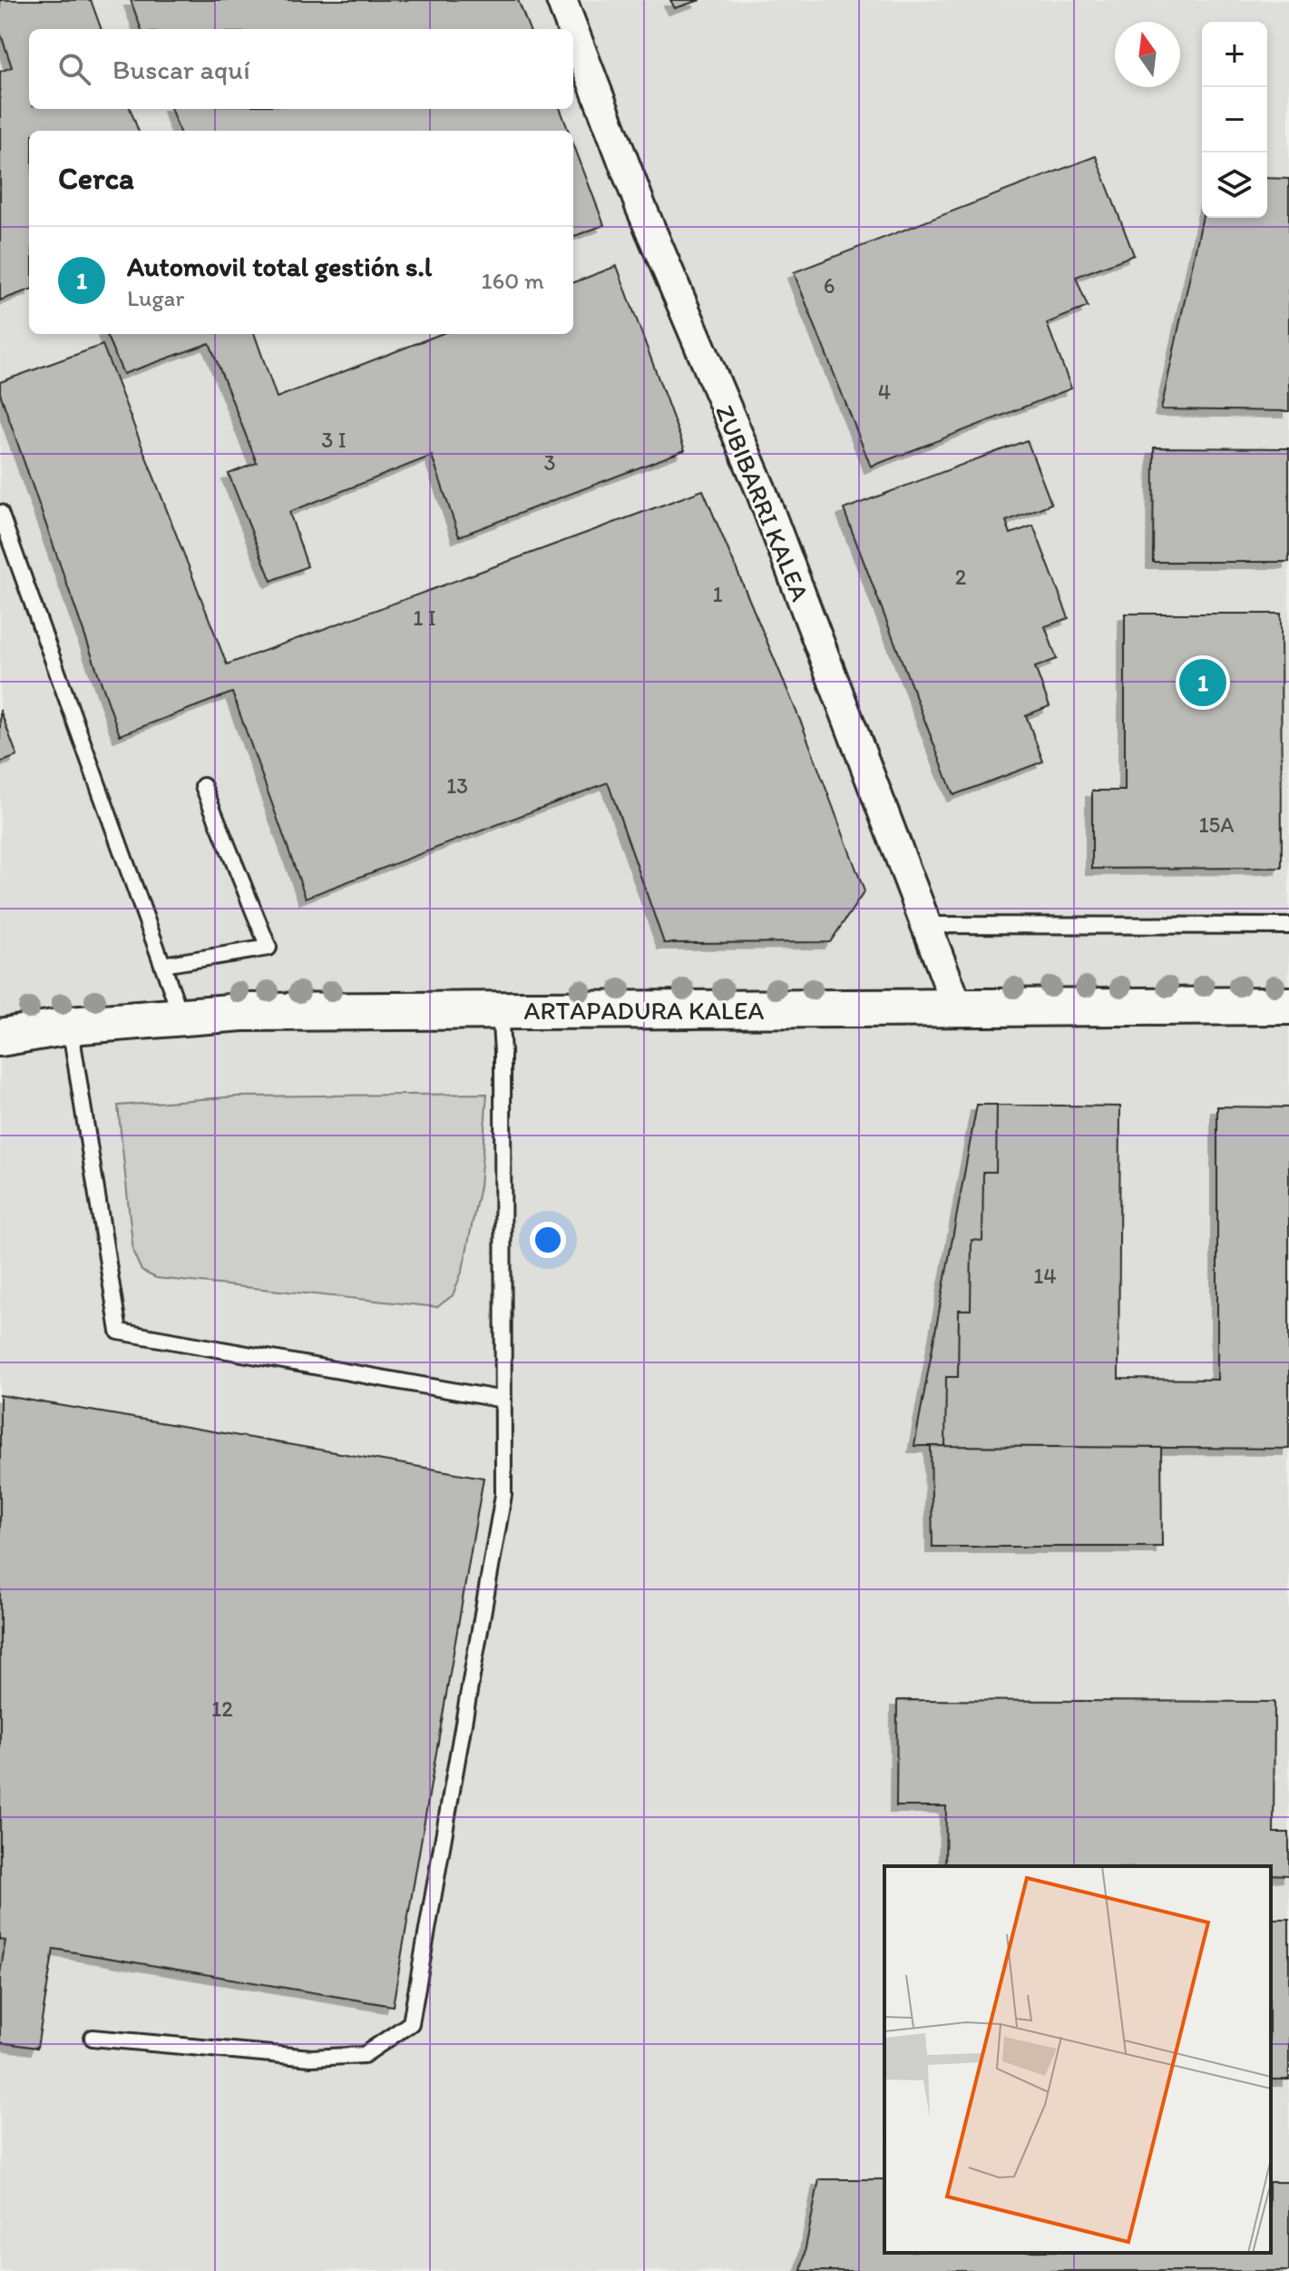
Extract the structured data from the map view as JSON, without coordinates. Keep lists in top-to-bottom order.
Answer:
{
  "streets": {
    "street": ["ZUBIBARRI KALEA", "ARTAPADURA KALEA"]
  },
  "crossings": [
    ["ZUBIBARRI KALEA", "ARTAPADURA KALEA"]
  ],
  "house_numbers": [
    "6",
    "4",
    "3 I",
    "3",
    "2",
    "1",
    "1 I",
    "13",
    "15A",
    "14",
    "12"
  ],
  "north": "top",
  "page": {
    "map_buttons": ["+", "−"],
    "search": "Buscar aquí",
    "heading": "Cerca",
    "list": [
      {
        "mark": "1",
        "name": "Automovil total gestión s.l",
        "note": "Lugar",
        "value": "160 m"
      }
    ],
    "pins": "1"
  }
}
